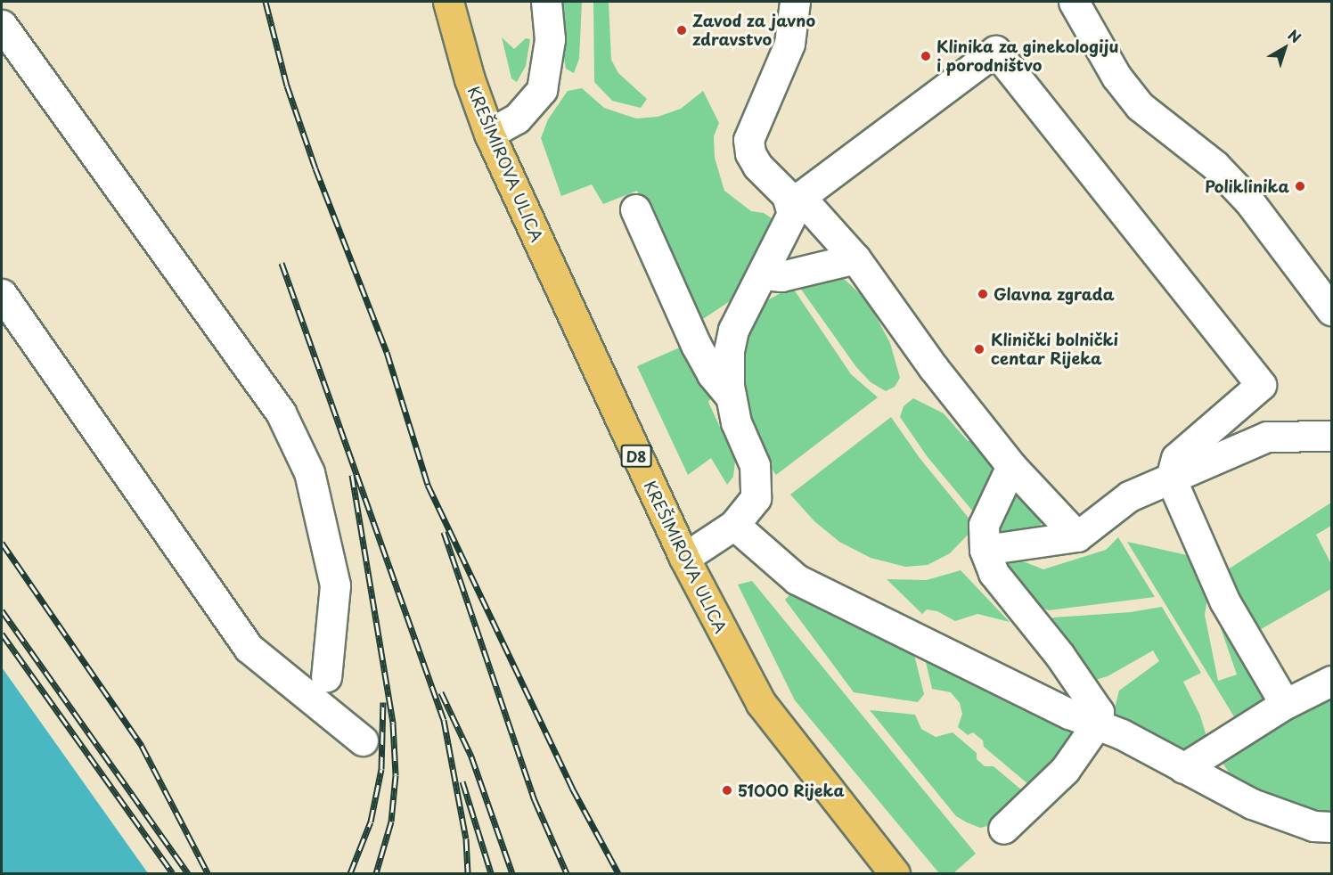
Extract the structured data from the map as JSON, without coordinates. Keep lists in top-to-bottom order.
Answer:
{
  "streets": {
    "main road": ["KREŠIMIROVA ULICA", "D8"]
  },
  "places": [
    "Zavod za javno zdravstvo",
    "Klinika za ginekologiju i porodništvo",
    "Poliklinika",
    "Glavna zgrada",
    "Klinički bolnički centar Rijeka",
    "51000 Rijeka"
  ],
  "north": "top right"
}
